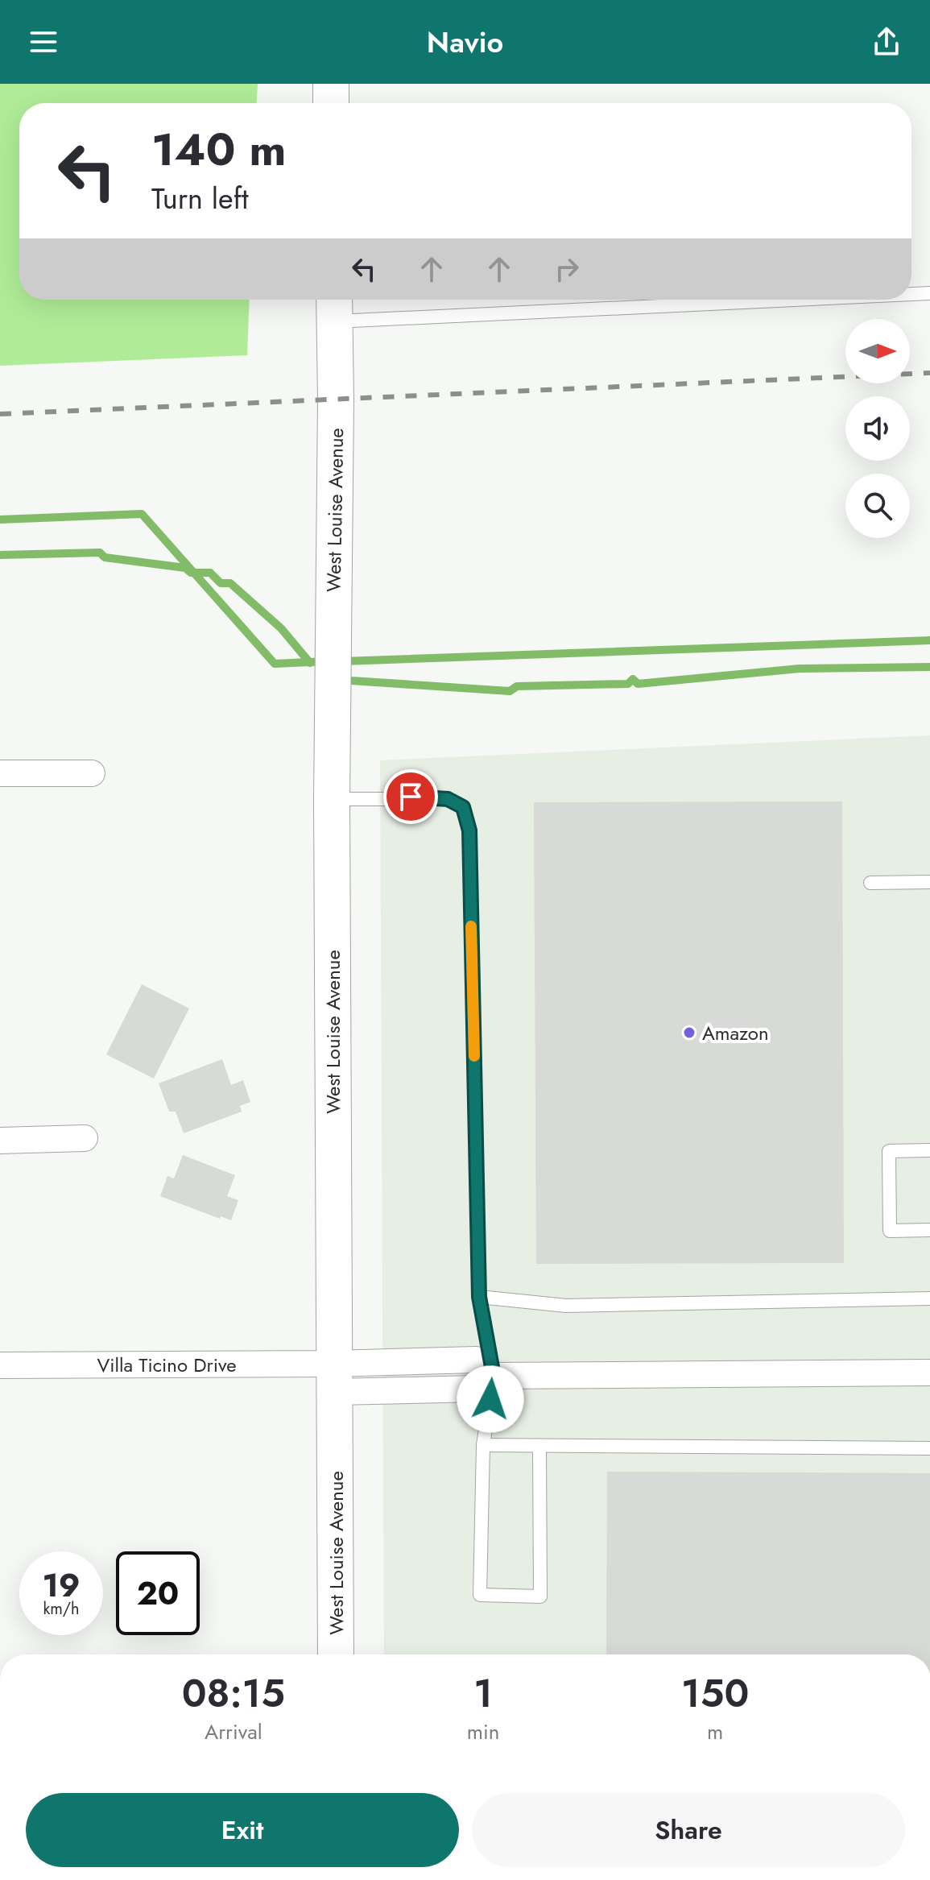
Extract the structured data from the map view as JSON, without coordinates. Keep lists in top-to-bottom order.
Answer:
{
  "streets": {
    "main road": ["West Louise Avenue"],
    "street": ["Villa Ticino Drive"]
  },
  "crossings": [
    ["West Louise Avenue", "Villa Ticino Drive"]
  ],
  "places": ["Amazon"],
  "north": "right",
  "page": {
    "header": "Navio",
    "turn": ["140 m", "Turn left"],
    "speed": "19 km/h",
    "limit": "20",
    "eta": [
      "08:15",
      "Arrival",
      "1",
      "min",
      "150",
      "m"
    ],
    "buttons": ["Exit", "Share"]
  }
}
